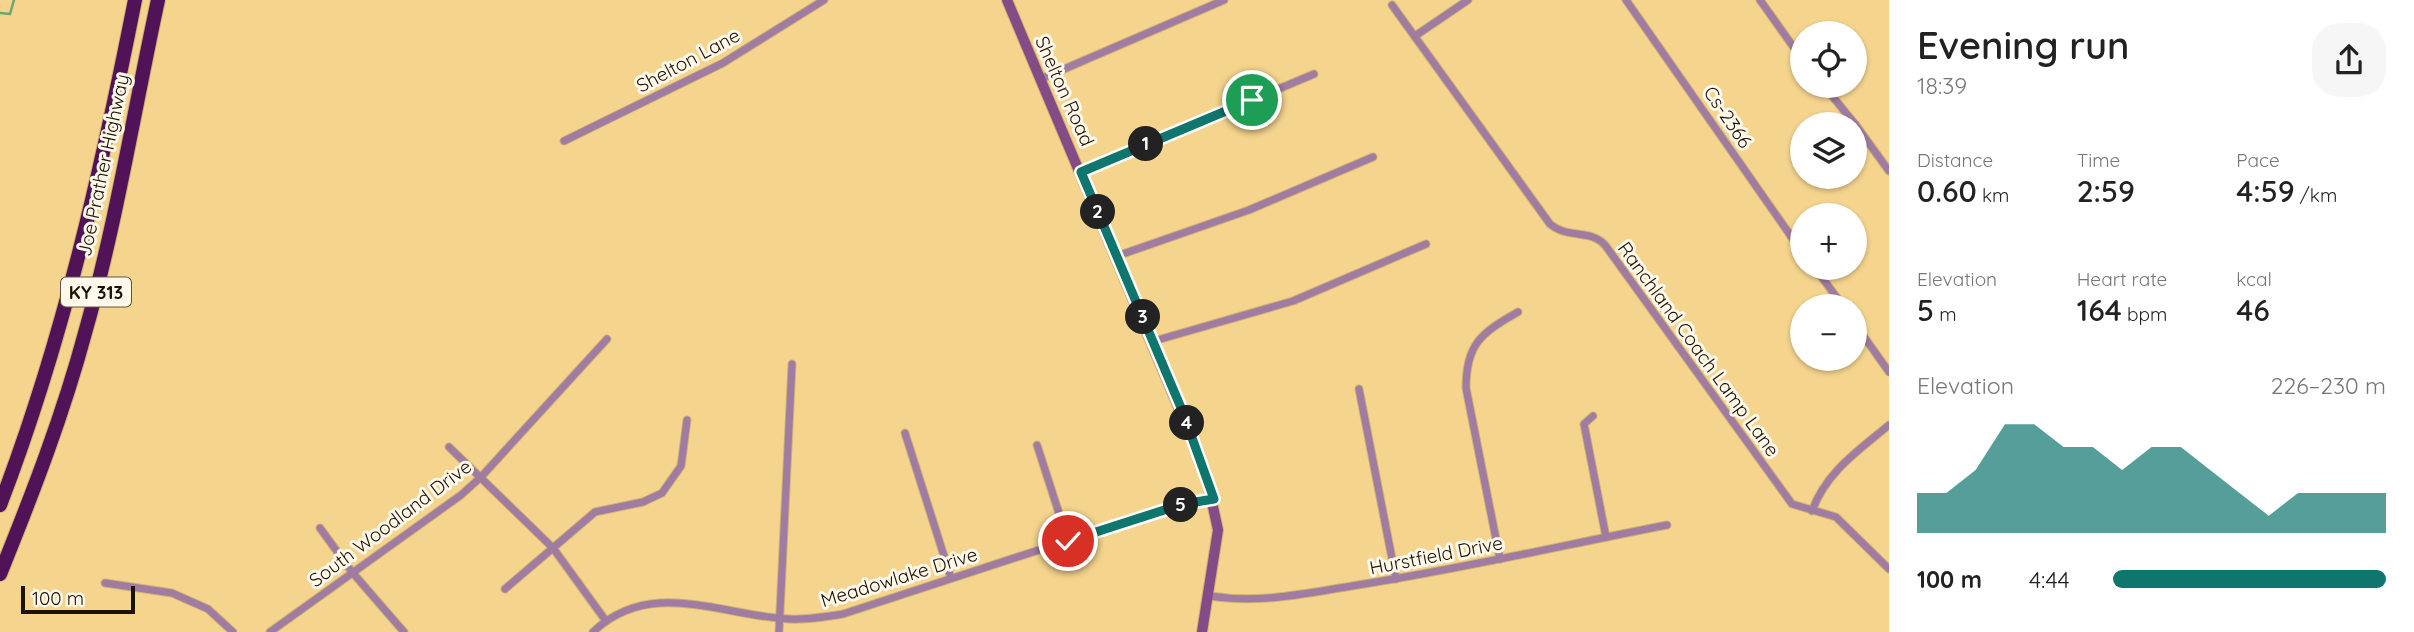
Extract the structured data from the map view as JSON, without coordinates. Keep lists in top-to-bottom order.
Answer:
{
  "streets": {
    "highway": ["Joe Prather Highway", "KY 313"],
    "street": [
      "Shelton Lane",
      "Shelton Road",
      "Cs-2366",
      "Ranchland Coach Lamp Lane",
      "South Woodland Drive",
      "Hurstfield Drive",
      "Meadowlake Drive"
    ]
  },
  "crossings": [
    ["Shelton Road", "Hurstfield Drive"],
    ["Shelton Road", "Meadowlake Drive"]
  ],
  "scale_bar": "100 m",
  "page": {
    "heading": ["Evening run", "18:39"],
    "map_buttons": ["+", "−"],
    "stats": [
      ["Distance", "0.60 km"],
      ["Time", "2:59"],
      ["Pace", "4:59 /km"],
      ["Elevation", "5 m"],
      ["Heart rate", "164 bpm"],
      ["kcal", "46"]
    ],
    "pins": [
      "1",
      "2",
      "3",
      "4",
      "5"
    ],
    "chart": ["Elevation", "226–230 m"],
    "list": [
      {
        "name": "100 m",
        "note": "4:44"
      }
    ],
    "scale": "100 m"
  }
}
